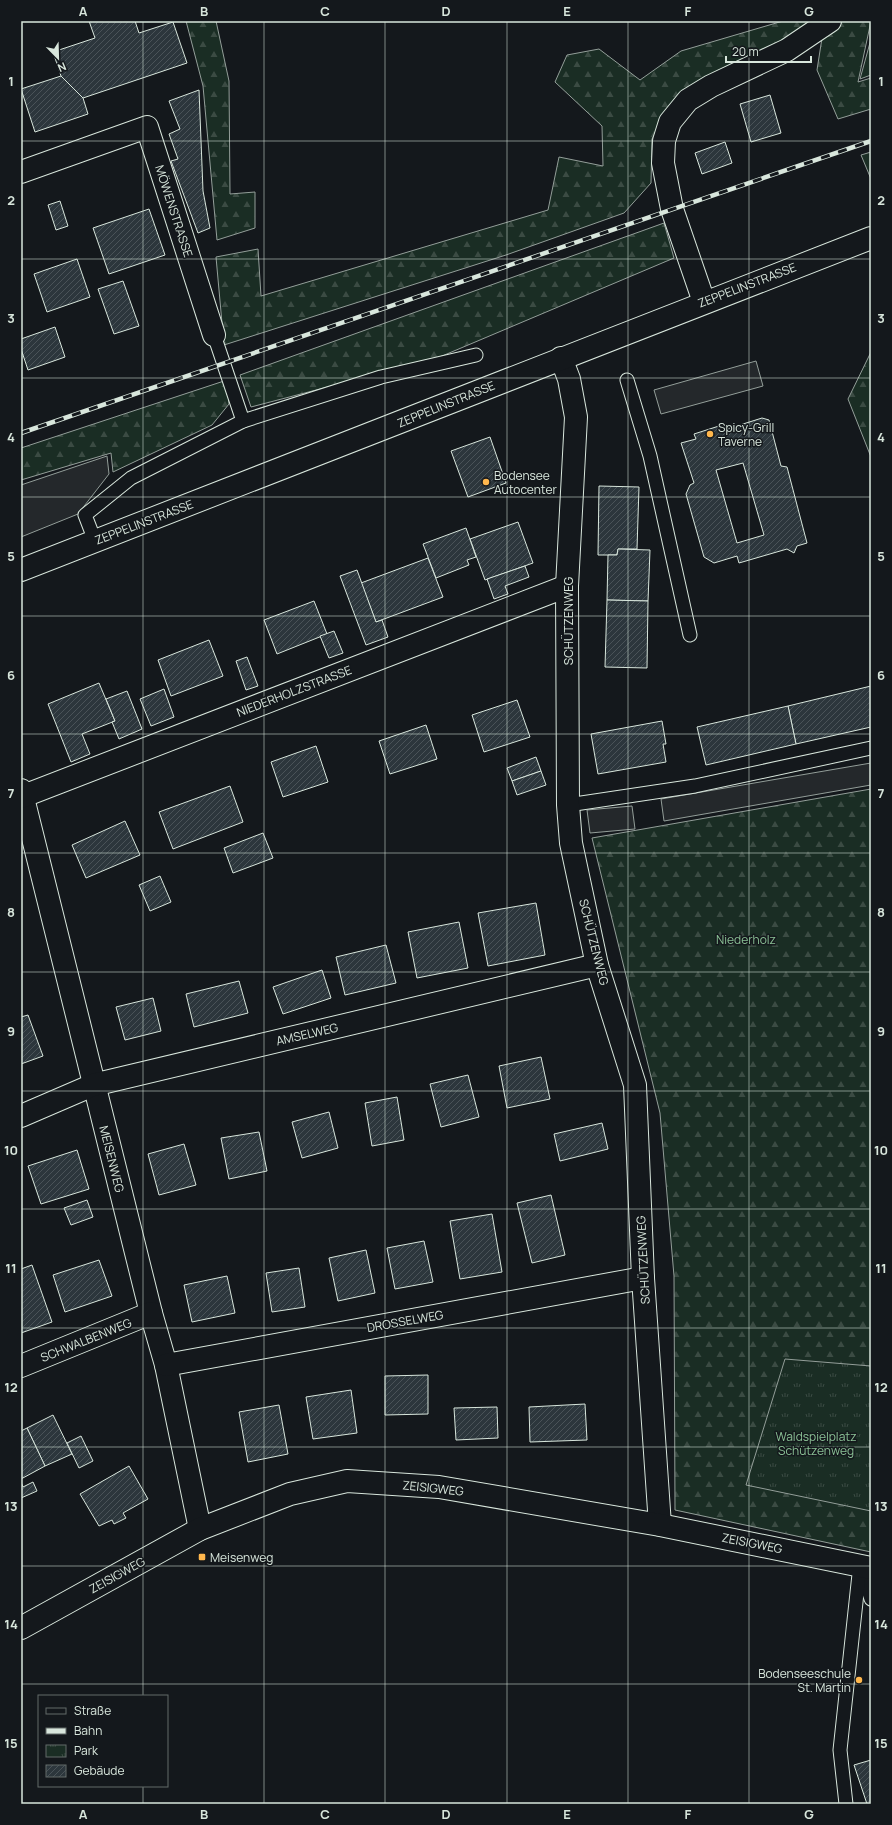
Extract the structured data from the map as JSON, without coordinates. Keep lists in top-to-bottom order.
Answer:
{
  "streets": {
    "street": [
      "MÖWENSTRASSE",
      "ZEPPELINSTRASSE",
      "SCHÜTZENWEG",
      "NIEDERHOLZSTRASSE",
      "AMSELWEG",
      "MEISENWEG",
      "DROSSELWEG",
      "SCHWALBENWEG",
      "ZEISIGWEG"
    ]
  },
  "crossings": [
    ["ZEPPELINSTRASSE", "SCHÜTZENWEG"],
    ["SCHÜTZENWEG", "NIEDERHOLZSTRASSE"],
    ["SCHÜTZENWEG", "AMSELWEG"],
    ["SCHÜTZENWEG", "DROSSELWEG"],
    ["SCHÜTZENWEG", "ZEISIGWEG"],
    ["NIEDERHOLZSTRASSE", "MEISENWEG"],
    ["AMSELWEG", "MEISENWEG"],
    ["MEISENWEG", "DROSSELWEG"],
    ["MEISENWEG", "SCHWALBENWEG"],
    ["MEISENWEG", "ZEISIGWEG"]
  ],
  "parks": ["Niederholz", "Waldspielplatz Schützenweg"],
  "places": {
    "other": ["Spicy-Grill Taverne", "Bodensee Autocenter", "Bodenseeschule St. Martin"],
    "transit": ["Meisenweg"]
  },
  "legend": [
    "Straße",
    "Bahn",
    "Park",
    "Gebäude"
  ],
  "scale_bar": "20 m",
  "north": "bottom right",
  "grid": {
    "columns": [
      "A",
      "B",
      "C",
      "D",
      "E",
      "F",
      "G"
    ],
    "rows": [
      "1",
      "2",
      "3",
      "4",
      "5",
      "6",
      "7",
      "8",
      "9",
      "10",
      "11",
      "12",
      "13",
      "14",
      "15"
    ]
  }
}
